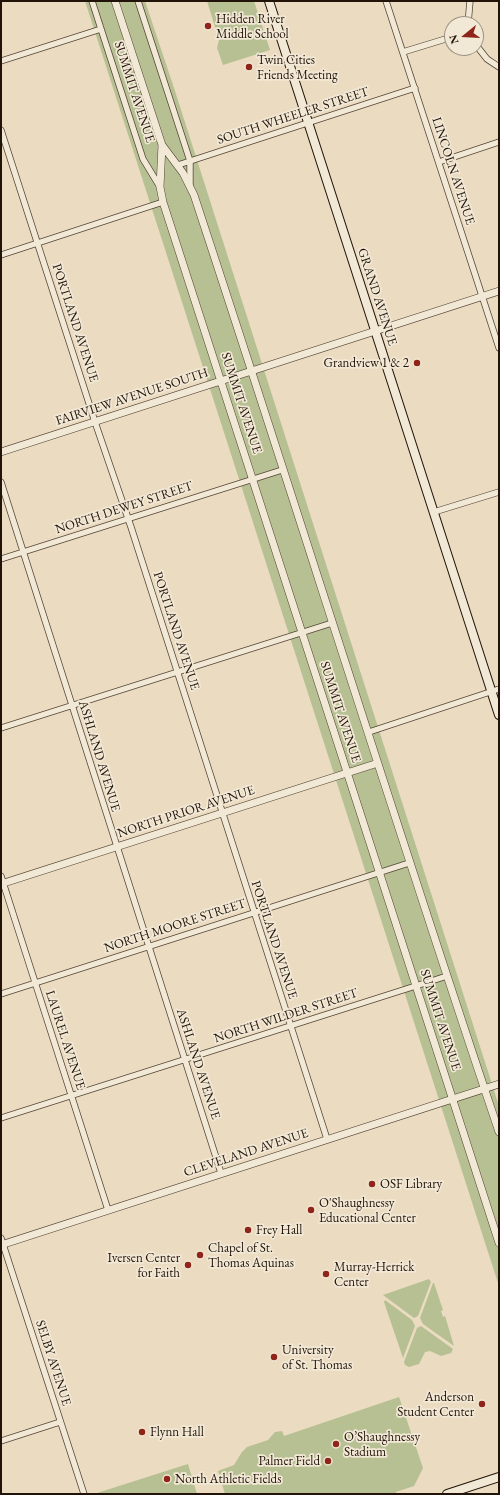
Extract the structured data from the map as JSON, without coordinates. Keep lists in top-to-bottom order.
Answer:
{
  "streets": {
    "main road": ["GRAND AVENUE"],
    "street": [
      "SUMMIT AVENUE",
      "SOUTH WHEELER STREET",
      "LINCOLN AVENUE",
      "PORTLAND AVENUE",
      "FAIRVIEW AVENUE SOUTH",
      "NORTH DEWEY STREET",
      "ASHLAND AVENUE",
      "NORTH PRIOR AVENUE",
      "NORTH MOORE STREET",
      "NORTH WILDER STREET",
      "LAUREL AVENUE",
      "CLEVELAND AVENUE",
      "SELBY AVENUE"
    ]
  },
  "crossings": [
    ["SUMMIT AVENUE", "SOUTH WHEELER STREET"],
    ["SUMMIT AVENUE", "FAIRVIEW AVENUE SOUTH"],
    ["SUMMIT AVENUE", "NORTH DEWEY STREET"],
    ["SUMMIT AVENUE", "NORTH PRIOR AVENUE"],
    ["SUMMIT AVENUE", "NORTH MOORE STREET"],
    ["SUMMIT AVENUE", "NORTH WILDER STREET"],
    ["SUMMIT AVENUE", "CLEVELAND AVENUE"],
    ["SOUTH WHEELER STREET", "LINCOLN AVENUE"],
    ["SOUTH WHEELER STREET", "GRAND AVENUE"],
    ["LINCOLN AVENUE", "FAIRVIEW AVENUE SOUTH"],
    ["GRAND AVENUE", "FAIRVIEW AVENUE SOUTH"],
    ["PORTLAND AVENUE", "FAIRVIEW AVENUE SOUTH"],
    ["PORTLAND AVENUE", "NORTH DEWEY STREET"],
    ["PORTLAND AVENUE", "NORTH PRIOR AVENUE"],
    ["PORTLAND AVENUE", "NORTH MOORE STREET"],
    ["PORTLAND AVENUE", "NORTH WILDER STREET"],
    ["PORTLAND AVENUE", "CLEVELAND AVENUE"],
    ["NORTH DEWEY STREET", "ASHLAND AVENUE"],
    ["ASHLAND AVENUE", "NORTH PRIOR AVENUE"],
    ["ASHLAND AVENUE", "NORTH MOORE STREET"],
    ["ASHLAND AVENUE", "NORTH WILDER STREET"],
    ["ASHLAND AVENUE", "CLEVELAND AVENUE"],
    ["NORTH PRIOR AVENUE", "LAUREL AVENUE"],
    ["NORTH MOORE STREET", "LAUREL AVENUE"],
    ["NORTH WILDER STREET", "LAUREL AVENUE"],
    ["LAUREL AVENUE", "CLEVELAND AVENUE"],
    ["CLEVELAND AVENUE", "SELBY AVENUE"]
  ],
  "places": [
    "Hidden River Middle School",
    "Twin Cities Friends Meeting",
    "Grandview 1 & 2",
    "OSF Library",
    "O'Shaughnessy Educational Center",
    "Frey Hall",
    "Chapel of St. Thomas Aquinas",
    "Iversen Center for Faith",
    "Murray-Herrick Center",
    "University of St. Thomas",
    "Anderson Student Center",
    "Flynn Hall",
    "O’Shaughnessy Stadium",
    "Palmer Field",
    "North Athletic Fields"
  ],
  "north": "left"
}
